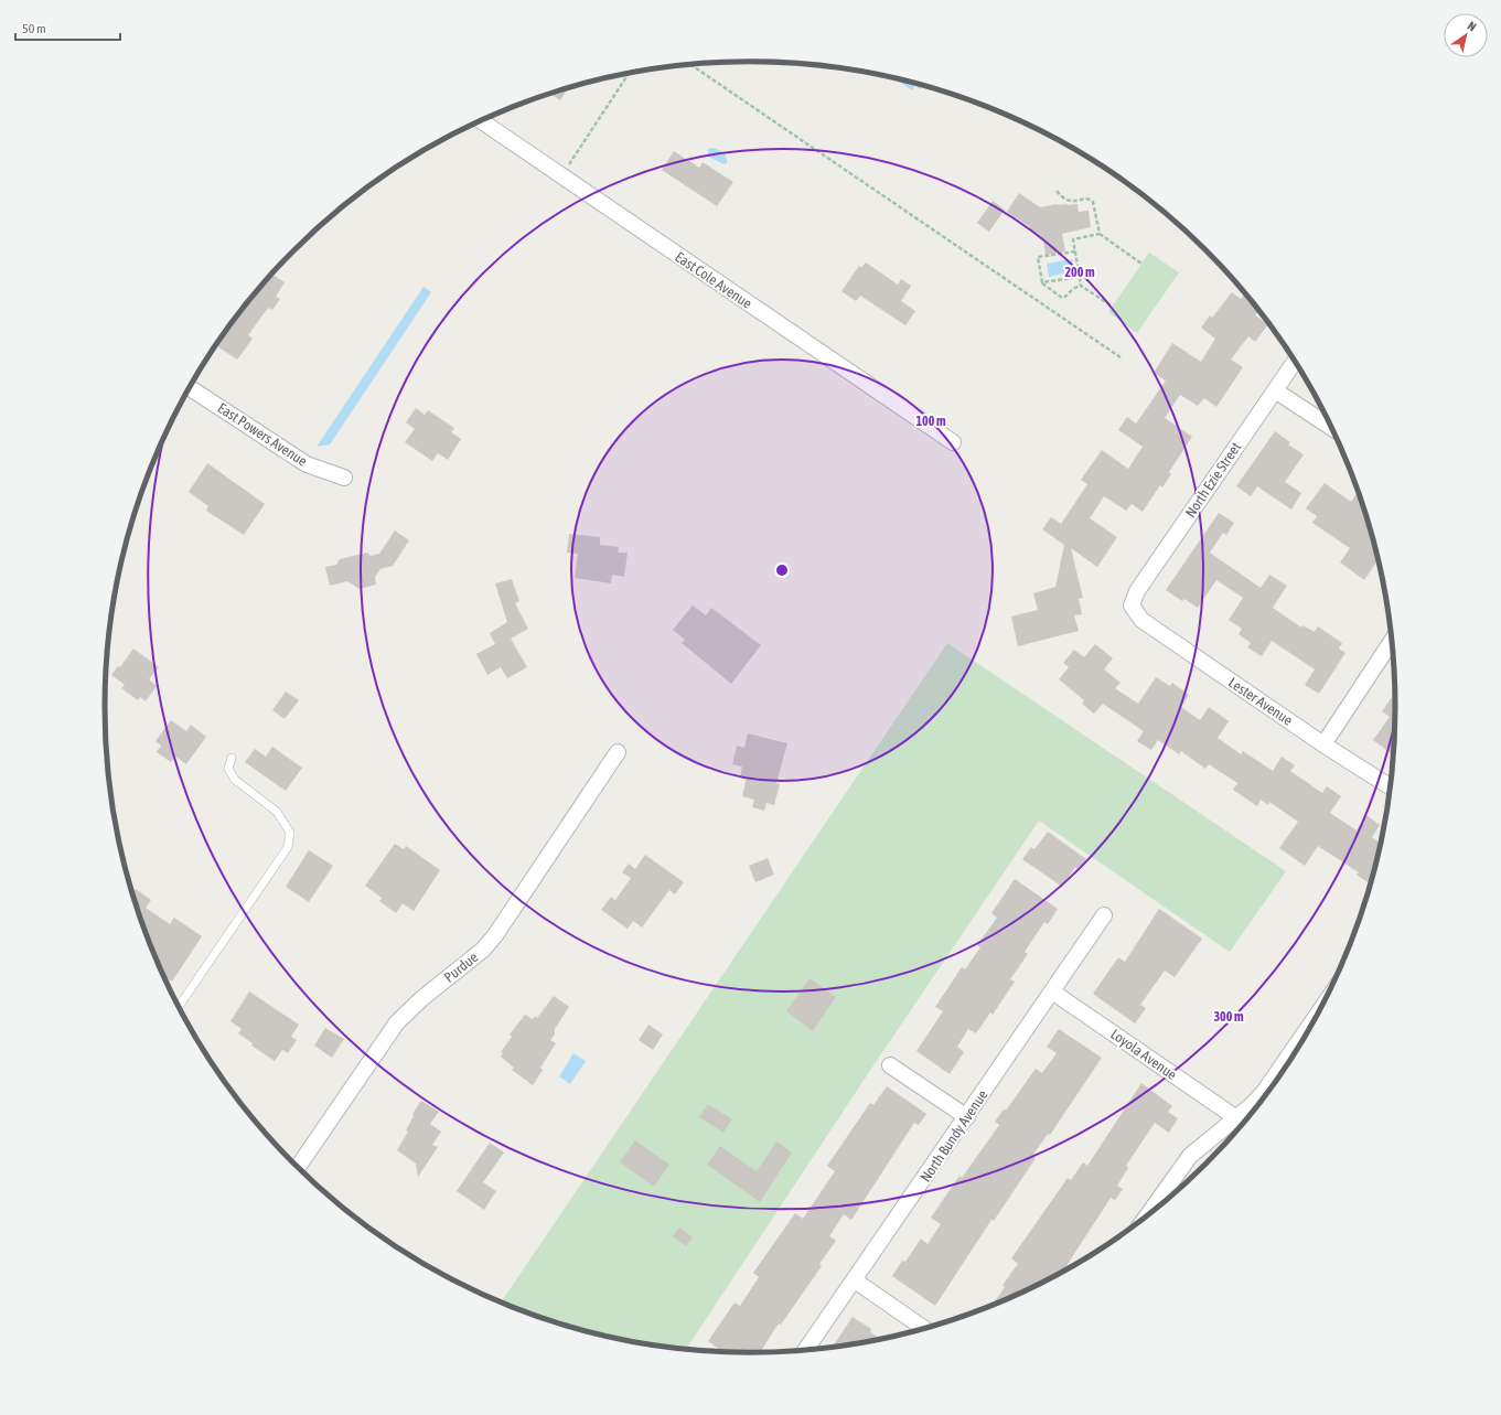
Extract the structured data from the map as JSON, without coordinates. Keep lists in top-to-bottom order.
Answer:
{
  "streets": {
    "street": [
      "East Cole Avenue",
      "East Powers Avenue",
      "North Ezie Street",
      "Lester Avenue",
      "Purdue",
      "Loyola Avenue",
      "North Bundy Avenue"
    ]
  },
  "crossings": [
    ["North Ezie Street", "Lester Avenue"],
    ["Loyola Avenue", "North Bundy Avenue"]
  ],
  "scale_bar": "50 m",
  "north": "top right",
  "rings": ["200 m", "100 m", "300 m"]
}
